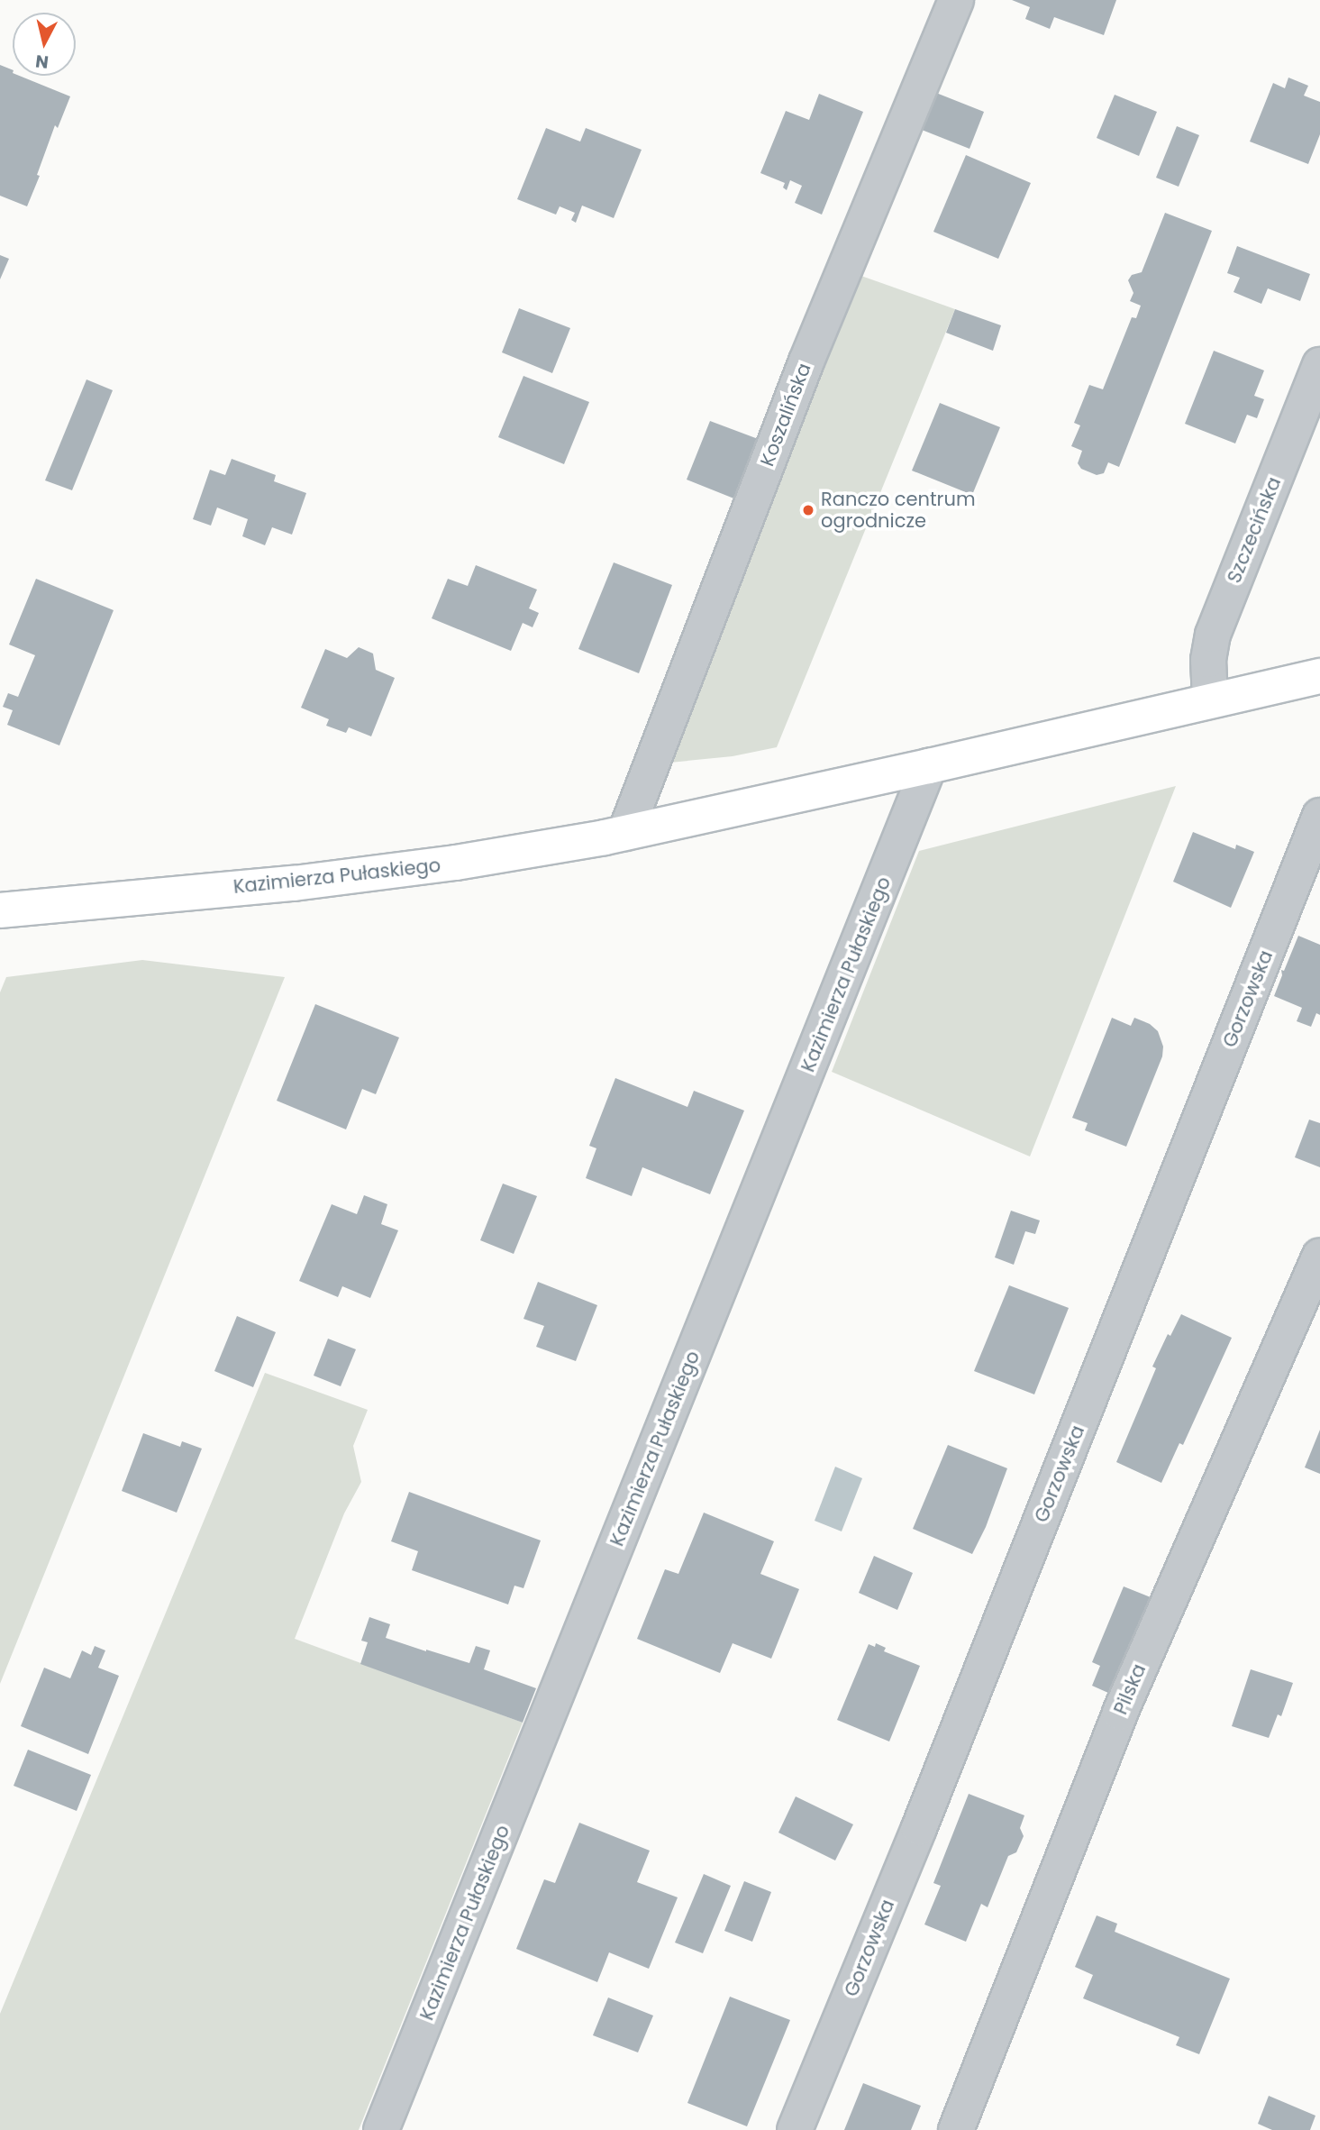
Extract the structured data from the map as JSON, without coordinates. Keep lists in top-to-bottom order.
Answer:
{
  "streets": {
    "main road": ["Kazimierza Pułaskiego"],
    "street": [
      "Koszalińska",
      "Szczecińska",
      "Gorzowska",
      "Pilska"
    ]
  },
  "crossings": [
    ["Koszalińska", "Kazimierza Pułaskiego"],
    ["Szczecińska", "Kazimierza Pułaskiego"]
  ],
  "places": ["Ranczo centrum ogrodnicze"],
  "north": "bottom"
}
